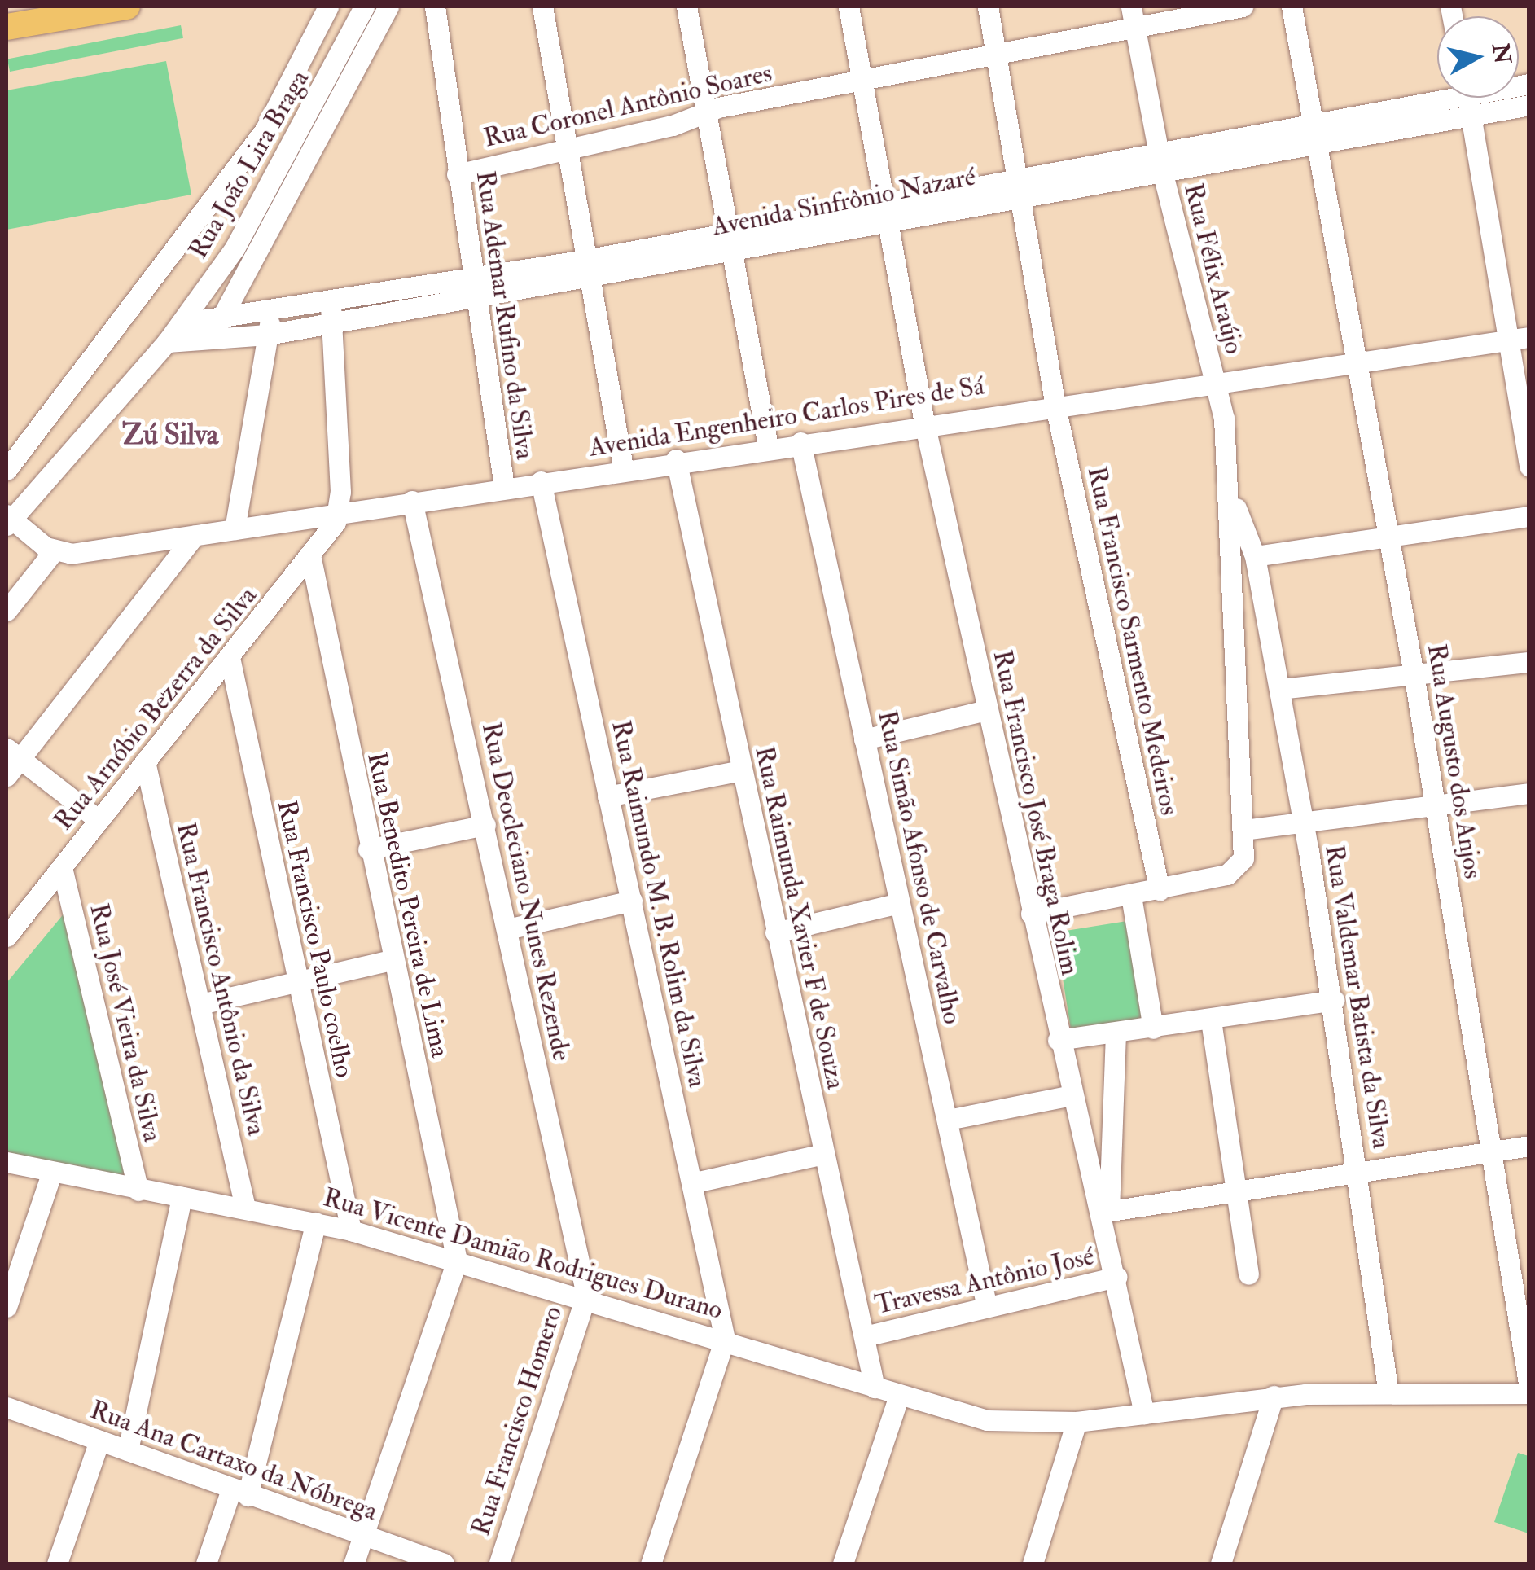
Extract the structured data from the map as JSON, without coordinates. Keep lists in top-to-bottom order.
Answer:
{
  "streets": {
    "street": [
      "Rua Coronel Antônio Soares",
      "Rua João Lira Braga",
      "Avenida Sinfrônio Nazaré",
      "Rua Félix Araújo",
      "Rua Ademar Rufino da Silva",
      "Avenida Engenheiro Carlos Pires de Sá",
      "Rua Francisco Sarmento Medeiros",
      "Rua Arnóbio Bezerra da Silva",
      "Rua Augusto dos Anjos",
      "Rua Francisco José Braga Rolim",
      "Rua Simão Afonso de Carvalho",
      "Rua Deocleciano Nunes Rezende",
      "Rua Raimundo M. B. Rolim da Silva",
      "Rua Benedito Pereira de Lima",
      "Rua Raimunda Xavier F de Souza",
      "Rua Francisco Paulo coelho",
      "Rua Francisco Antônio da Silva",
      "Rua Valdemar Batista da Silva",
      "Rua José Vieira da Silva",
      "Rua Vicente Damião Rodrigues Durano",
      "Travessa Antônio José",
      "Rua Francisco Homero",
      "Rua Ana Cartaxo da Nóbrega"
    ]
  },
  "crossings": [
    ["Rua Coronel Antônio Soares", "Rua Félix Araújo"],
    ["Rua Coronel Antônio Soares", "Rua Ademar Rufino da Silva"],
    ["Rua Coronel Antônio Soares", "Rua Francisco Sarmento Medeiros"],
    ["Rua Coronel Antônio Soares", "Rua Francisco José Braga Rolim"],
    ["Rua João Lira Braga", "Avenida Sinfrônio Nazaré"],
    ["Avenida Sinfrônio Nazaré", "Rua Félix Araújo"],
    ["Avenida Sinfrônio Nazaré", "Rua Ademar Rufino da Silva"],
    ["Avenida Sinfrônio Nazaré", "Rua Francisco Sarmento Medeiros"],
    ["Avenida Sinfrônio Nazaré", "Rua Augusto dos Anjos"],
    ["Avenida Sinfrônio Nazaré", "Rua Francisco José Braga Rolim"],
    ["Rua Félix Araújo", "Avenida Engenheiro Carlos Pires de Sá"],
    ["Rua Ademar Rufino da Silva", "Avenida Engenheiro Carlos Pires de Sá"],
    ["Avenida Engenheiro Carlos Pires de Sá", "Rua Francisco Sarmento Medeiros"],
    ["Avenida Engenheiro Carlos Pires de Sá", "Rua Arnóbio Bezerra da Silva"],
    ["Avenida Engenheiro Carlos Pires de Sá", "Rua Augusto dos Anjos"],
    ["Avenida Engenheiro Carlos Pires de Sá", "Rua Francisco José Braga Rolim"],
    ["Avenida Engenheiro Carlos Pires de Sá", "Rua Simão Afonso de Carvalho"],
    ["Avenida Engenheiro Carlos Pires de Sá", "Rua Deocleciano Nunes Rezende"],
    ["Avenida Engenheiro Carlos Pires de Sá", "Rua Raimundo M. B. Rolim da Silva"],
    ["Avenida Engenheiro Carlos Pires de Sá", "Rua Raimunda Xavier F de Souza"],
    ["Rua Arnóbio Bezerra da Silva", "Rua Benedito Pereira de Lima"],
    ["Rua Arnóbio Bezerra da Silva", "Rua Francisco Paulo coelho"],
    ["Rua Arnóbio Bezerra da Silva", "Rua Francisco Antônio da Silva"],
    ["Rua Arnóbio Bezerra da Silva", "Rua José Vieira da Silva"],
    ["Rua Augusto dos Anjos", "Rua Vicente Damião Rodrigues Durano"],
    ["Rua Francisco José Braga Rolim", "Rua Vicente Damião Rodrigues Durano"],
    ["Rua Francisco José Braga Rolim", "Travessa Antônio José"],
    ["Rua Simão Afonso de Carvalho", "Travessa Antônio José"],
    ["Rua Deocleciano Nunes Rezende", "Rua Vicente Damião Rodrigues Durano"],
    ["Rua Deocleciano Nunes Rezende", "Rua Francisco Homero"],
    ["Rua Raimundo M. B. Rolim da Silva", "Rua Vicente Damião Rodrigues Durano"],
    ["Rua Benedito Pereira de Lima", "Rua Vicente Damião Rodrigues Durano"],
    ["Rua Raimunda Xavier F de Souza", "Rua Vicente Damião Rodrigues Durano"],
    ["Rua Raimunda Xavier F de Souza", "Travessa Antônio José"],
    ["Rua Francisco Paulo coelho", "Rua Vicente Damião Rodrigues Durano"],
    ["Rua Francisco Antônio da Silva", "Rua Vicente Damião Rodrigues Durano"],
    ["Rua Valdemar Batista da Silva", "Rua Vicente Damião Rodrigues Durano"],
    ["Rua José Vieira da Silva", "Rua Vicente Damião Rodrigues Durano"],
    ["Rua Vicente Damião Rodrigues Durano", "Rua Francisco Homero"]
  ],
  "districts": ["Zú Silva"],
  "north": "right"
}
